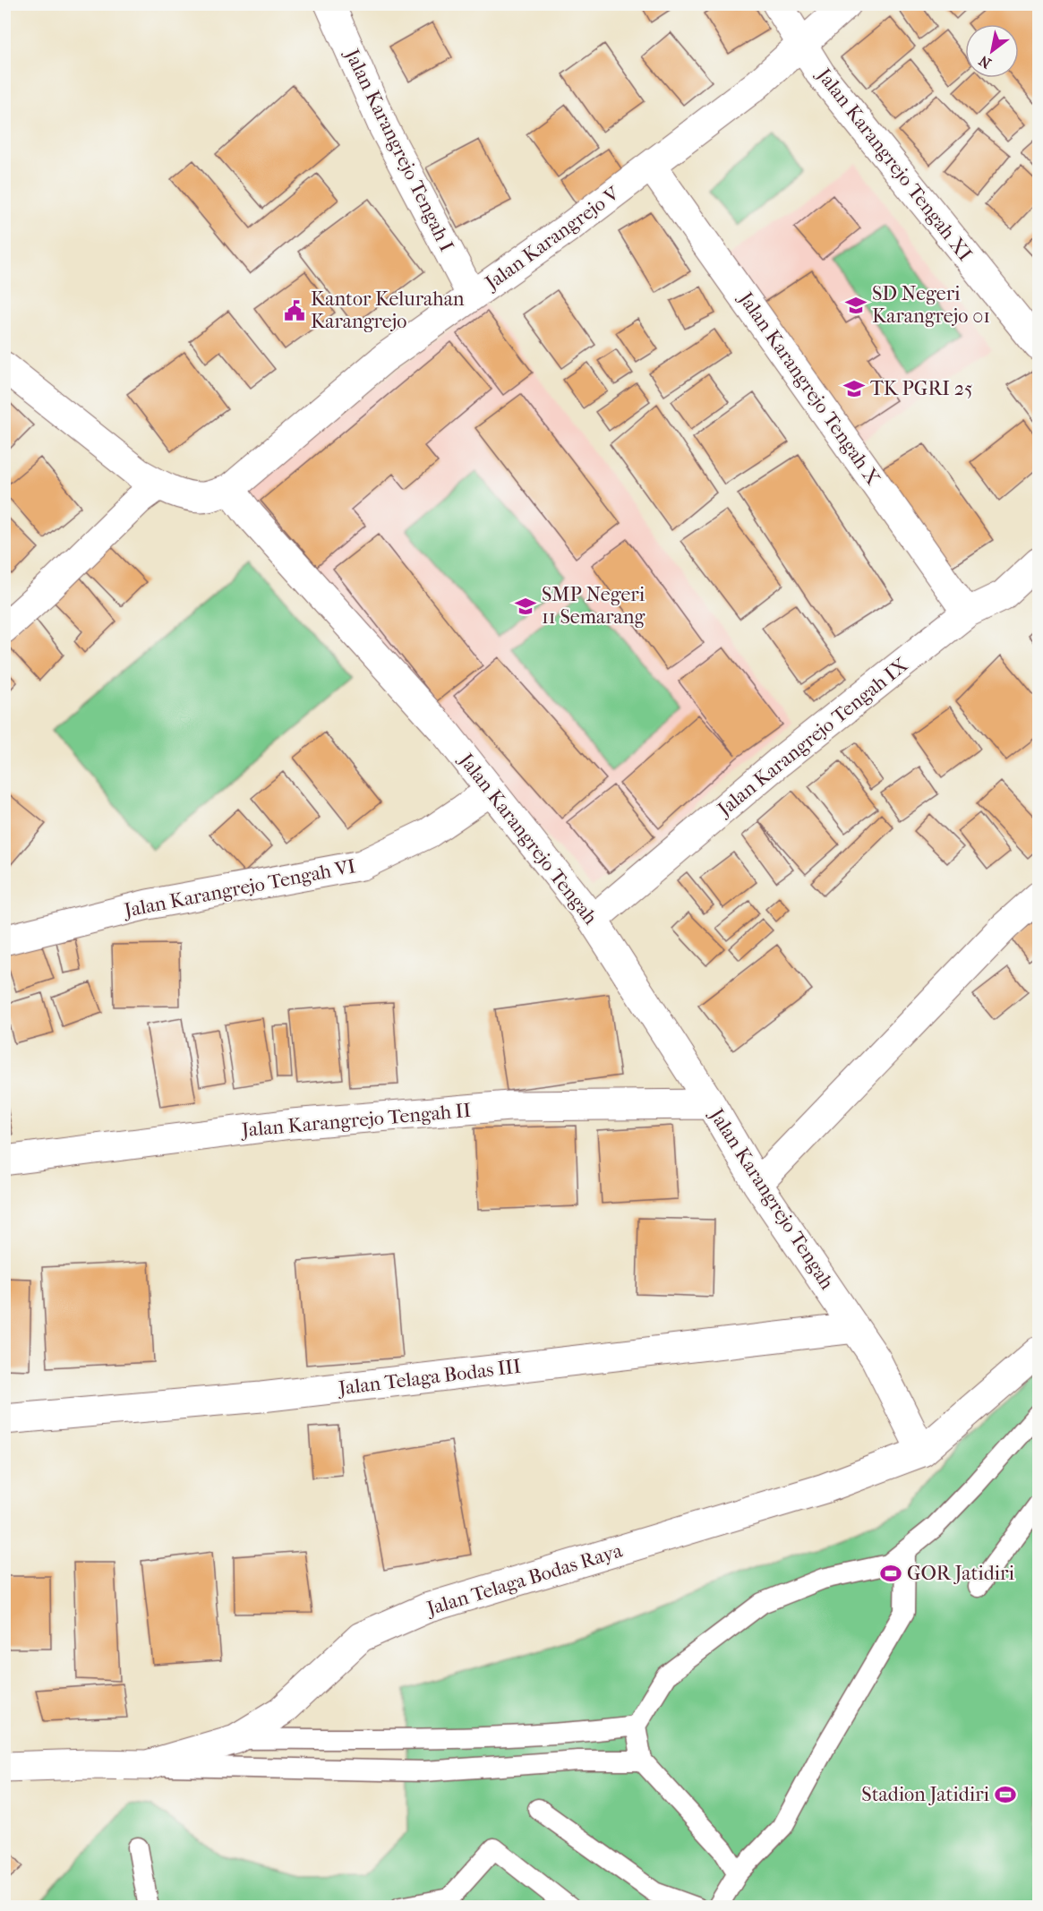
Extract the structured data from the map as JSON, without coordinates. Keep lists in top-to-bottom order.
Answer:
{
  "streets": {
    "street": [
      "Jalan Karangrejo Tengah I",
      "Jalan Karangrejo Tengah XI",
      "Jalan Karangrejo V",
      "Jalan Karangrejo Tengah X",
      "Jalan Karangrejo Tengah IX",
      "Jalan Karangrejo Tengah",
      "Jalan Karangrejo Tengah VI",
      "Jalan Karangrejo Tengah II",
      "Jalan Telaga Bodas III",
      "Jalan Telaga Bodas Raya"
    ]
  },
  "crossings": [
    ["Jalan Karangrejo Tengah I", "Jalan Karangrejo V"],
    ["Jalan Karangrejo Tengah XI", "Jalan Karangrejo V"],
    ["Jalan Karangrejo V", "Jalan Karangrejo Tengah X"],
    ["Jalan Karangrejo V", "Jalan Karangrejo Tengah"],
    ["Jalan Karangrejo Tengah X", "Jalan Karangrejo Tengah IX"],
    ["Jalan Karangrejo Tengah IX", "Jalan Karangrejo Tengah"],
    ["Jalan Karangrejo Tengah", "Jalan Karangrejo Tengah VI"],
    ["Jalan Karangrejo Tengah", "Jalan Karangrejo Tengah II"],
    ["Jalan Karangrejo Tengah", "Jalan Telaga Bodas III"],
    ["Jalan Karangrejo Tengah", "Jalan Telaga Bodas Raya"]
  ],
  "places": {
    "school or university": ["SD Negeri Karangrejo 01", "TK PGRI 25", "SMP Negeri 11 Semarang"],
    "public building": ["Kantor Kelurahan Karangrejo"],
    "sports": ["GOR Jatidiri", "Stadion Jatidiri"]
  },
  "north": "bottom left"
}
